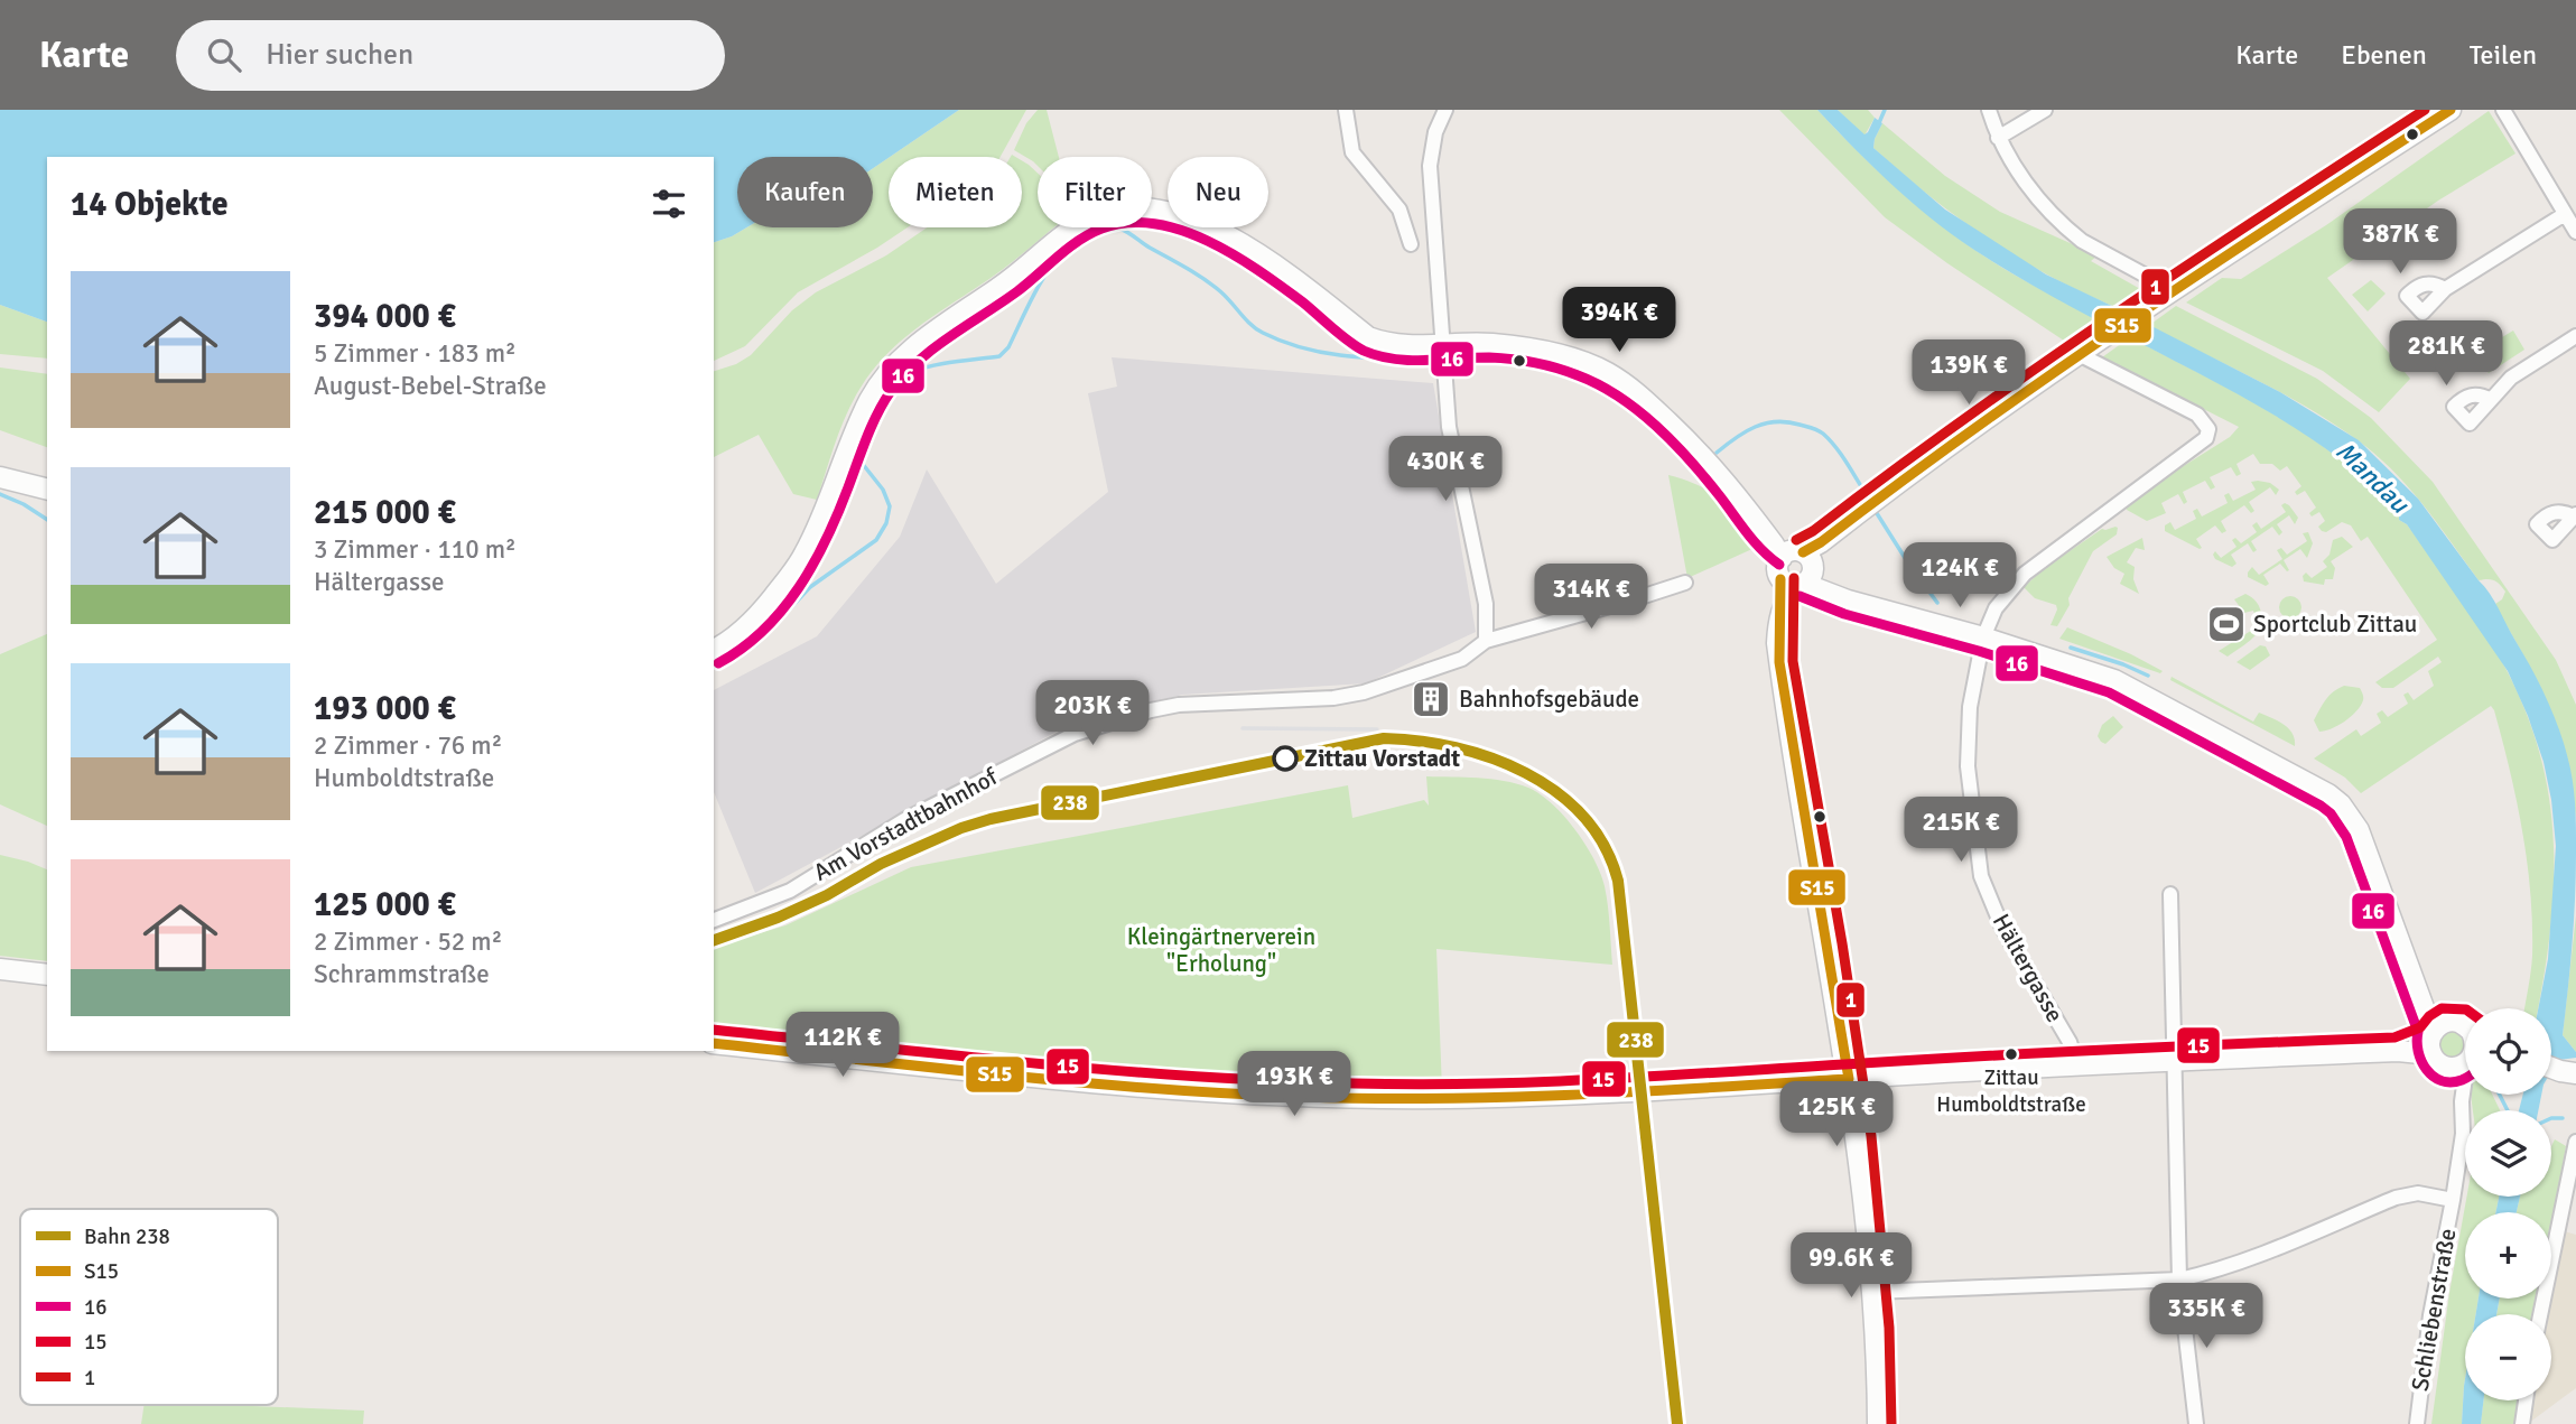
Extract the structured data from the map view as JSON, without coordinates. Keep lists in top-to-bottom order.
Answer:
{
  "streets": {
    "street": ["Am Vorstadtbahnhof", "Hältergasse", "Schliebenstraße"]
  },
  "water": ["Mandau"],
  "parks": ["Kleingärtnerverein \"Erholung\""],
  "places": {
    "sports": ["Sportclub Zittau"],
    "building": ["Bahnhofsgebäude"],
    "other": ["Zittau Vorstadt", "Zittau Humboldtstraße"]
  },
  "lines": [
    "transit line S15",
    "transit line 1",
    "transit line 16",
    "rail line 238",
    "transit line 15"
  ],
  "legend": [
    "Bahn 238",
    "S15",
    "16",
    "15",
    "1"
  ],
  "page": {
    "header": "Karte",
    "search": "Hier suchen",
    "nav": ["Karte", "Ebenen", "Teilen"],
    "chip": [
      "Kaufen",
      "Mieten",
      "Filter",
      "Neu"
    ],
    "heading": "14 Objekte",
    "price": [
      "387K €",
      "394K €",
      "281K €",
      "139K €",
      "430K €",
      "124K €",
      "314K €",
      "203K €",
      "215K €",
      "112K €",
      "193K €",
      "125K €",
      "99.6K €",
      "335K €"
    ],
    "list": [
      {
        "name": "394 000 €",
        "note": "5 Zimmer · 183 m² · August-Bebel-Straße"
      },
      {
        "name": "215 000 €",
        "note": "3 Zimmer · 110 m² · Hältergasse"
      },
      {
        "name": "193 000 €",
        "note": "2 Zimmer · 76 m² · Humboldtstraße"
      },
      {
        "name": "125 000 €",
        "note": "2 Zimmer · 52 m² · Schrammstraße"
      }
    ],
    "map_buttons": ["+", "−"]
  }
}
